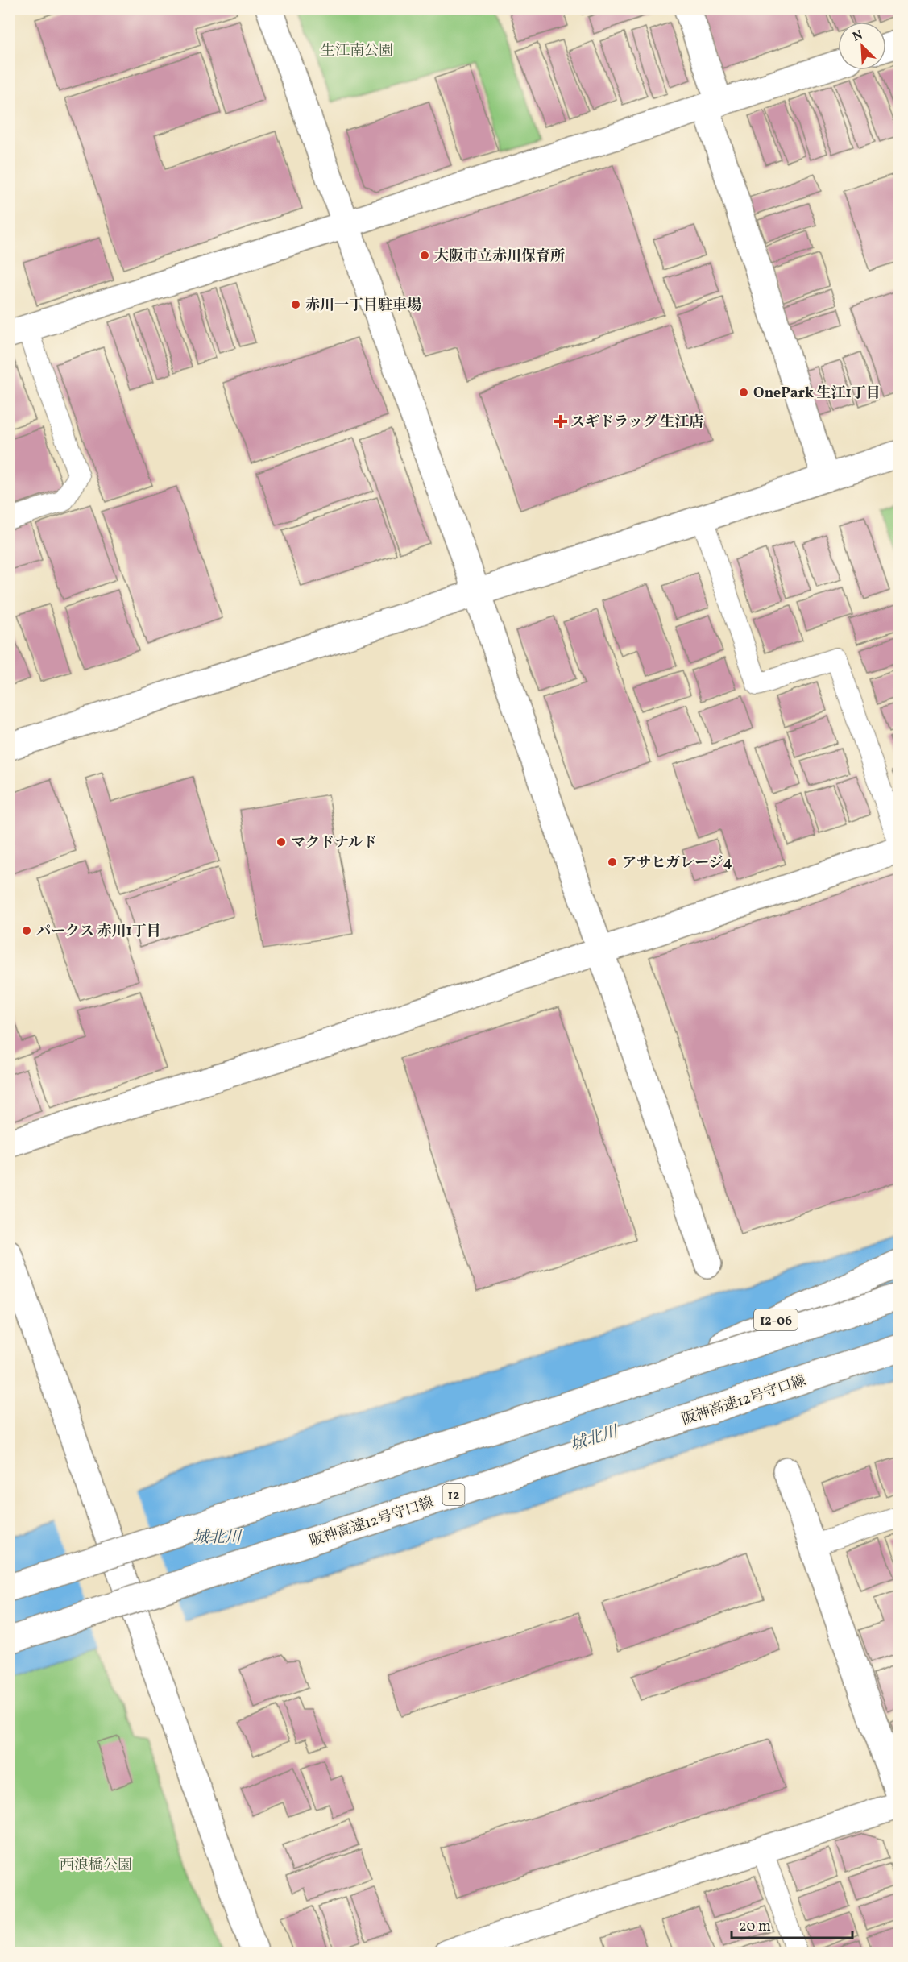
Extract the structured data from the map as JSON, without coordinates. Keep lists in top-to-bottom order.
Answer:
{
  "streets": {
    "main road": ["12-06", "阪神高速12号守口線", "12"]
  },
  "water": ["城北川"],
  "parks": ["生江南公園", "西浪橋公園"],
  "places": {
    "other": [
      "大阪市立赤川保育所",
      "赤川一丁目駐車場",
      "OnePark 生江1丁目",
      "マクドナルド",
      "アサヒガレージ4",
      "パークス 赤川1丁目"
    ],
    "health": ["スギドラッグ 生江店"]
  },
  "scale_bar": "20 m",
  "north": "top left"
}
